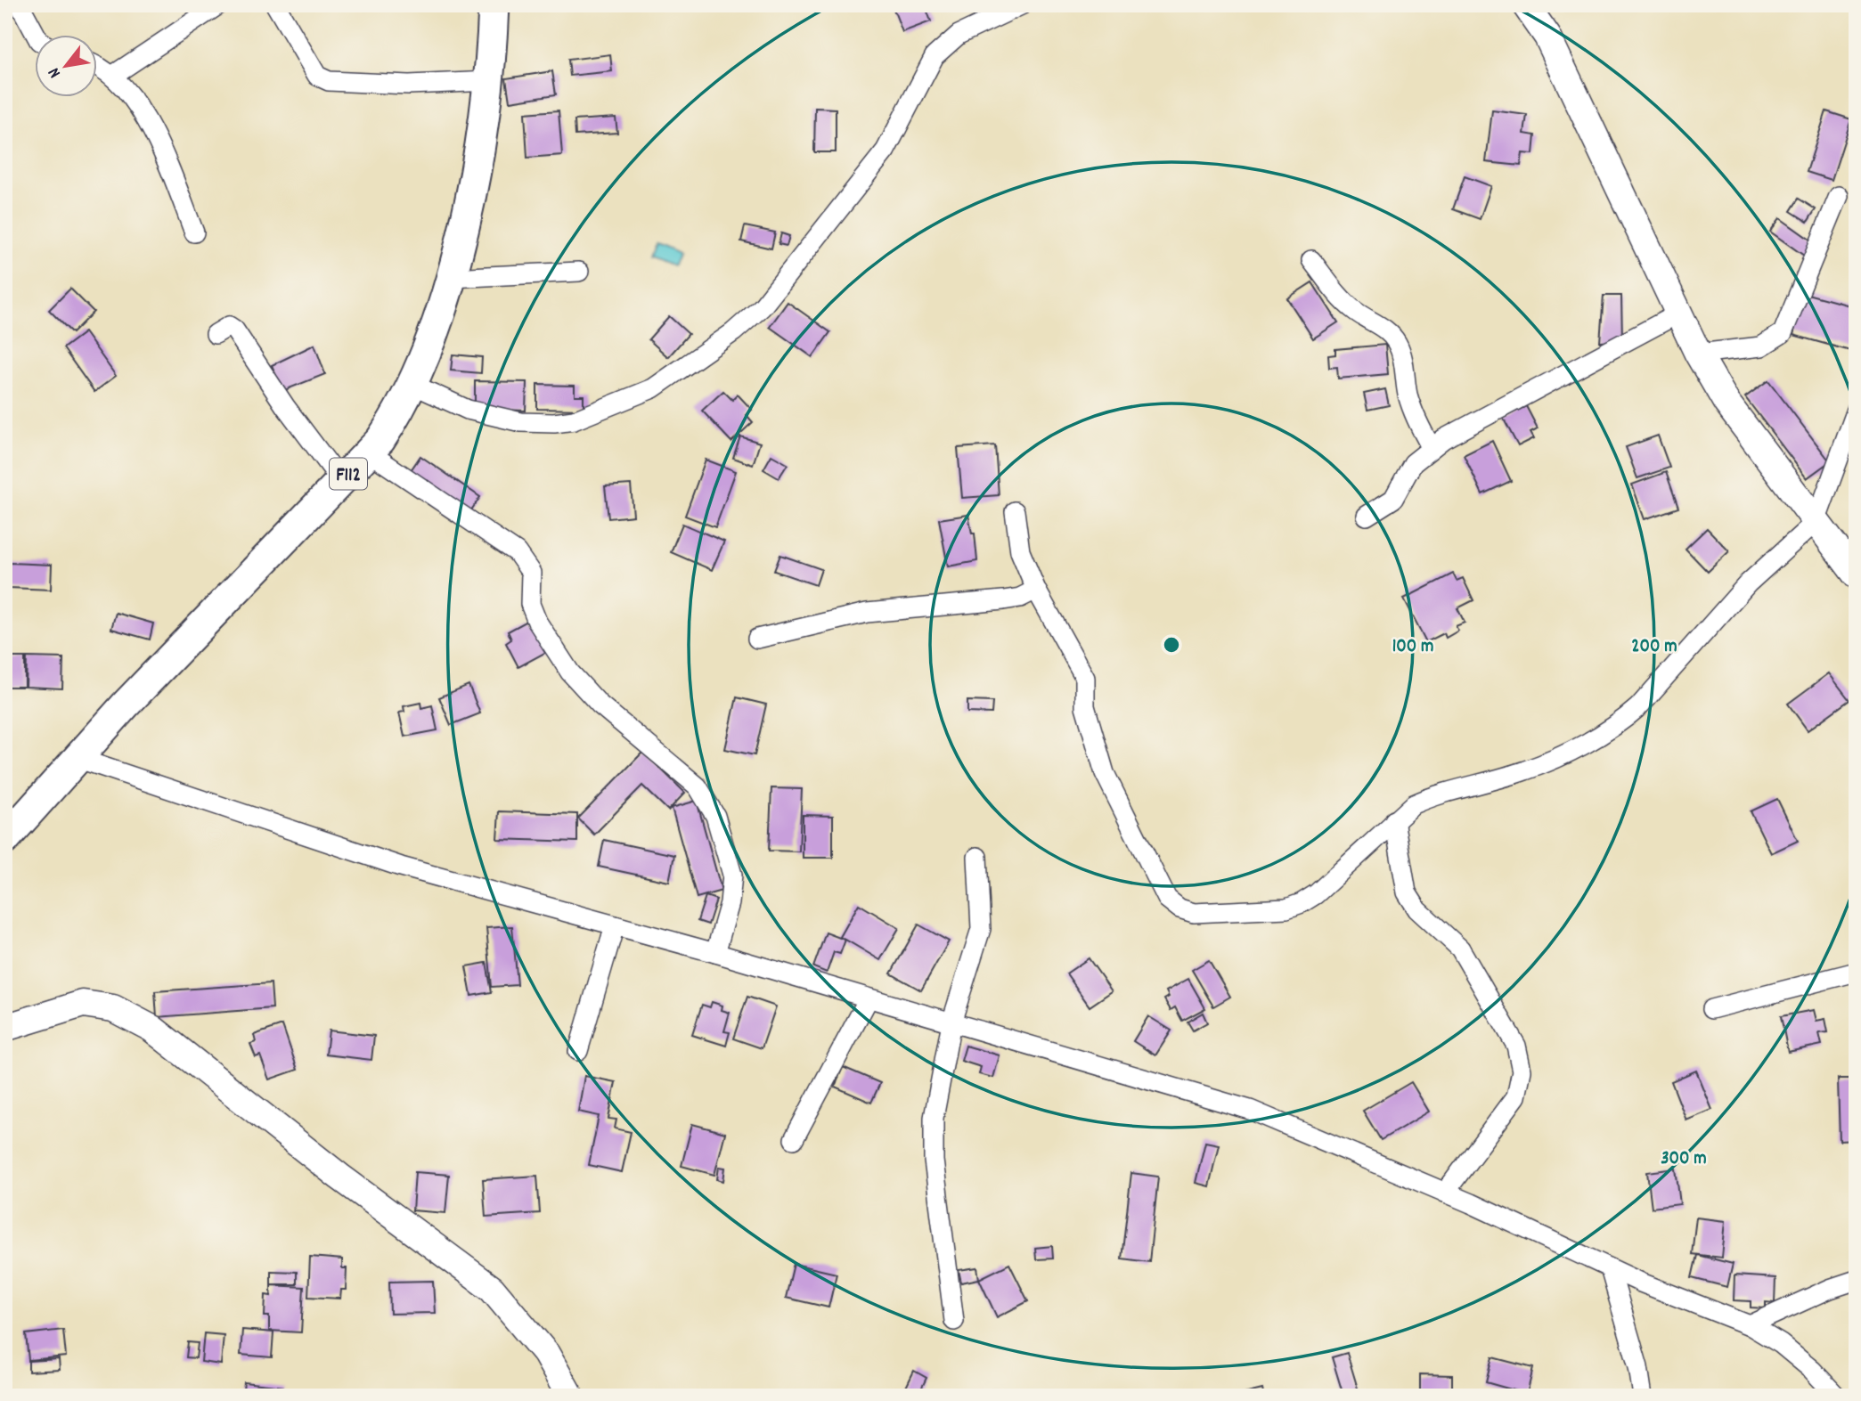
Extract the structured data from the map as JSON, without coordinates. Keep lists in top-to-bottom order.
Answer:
{
  "streets": {
    "main road": ["F112"]
  },
  "north": "bottom left",
  "rings": ["100 m", "200 m", "300 m"]
}
